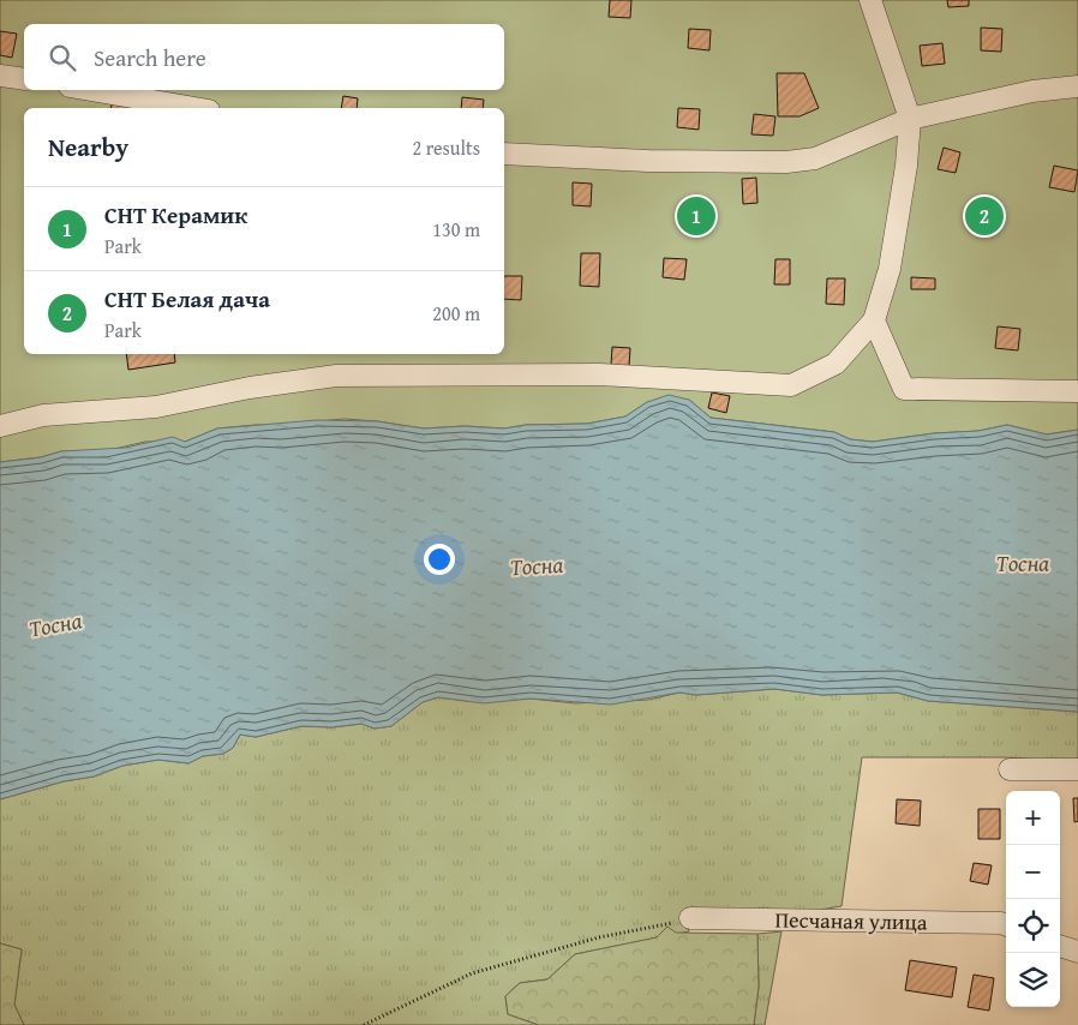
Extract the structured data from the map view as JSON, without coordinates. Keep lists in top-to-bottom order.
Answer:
{
  "streets": {
    "street": ["Песчаная улица"]
  },
  "water": ["Тосна"],
  "page": {
    "search": "Search here",
    "heading": ["Nearby", "2 results"],
    "list": [
      {
        "mark": "1",
        "name": "СНТ Керамик",
        "note": "Park",
        "value": "130 m"
      },
      {
        "mark": "2",
        "name": "СНТ Белая дача",
        "note": "Park",
        "value": "200 m"
      }
    ],
    "pins": ["1", "2"],
    "map_buttons": ["+", "−"]
  }
}
